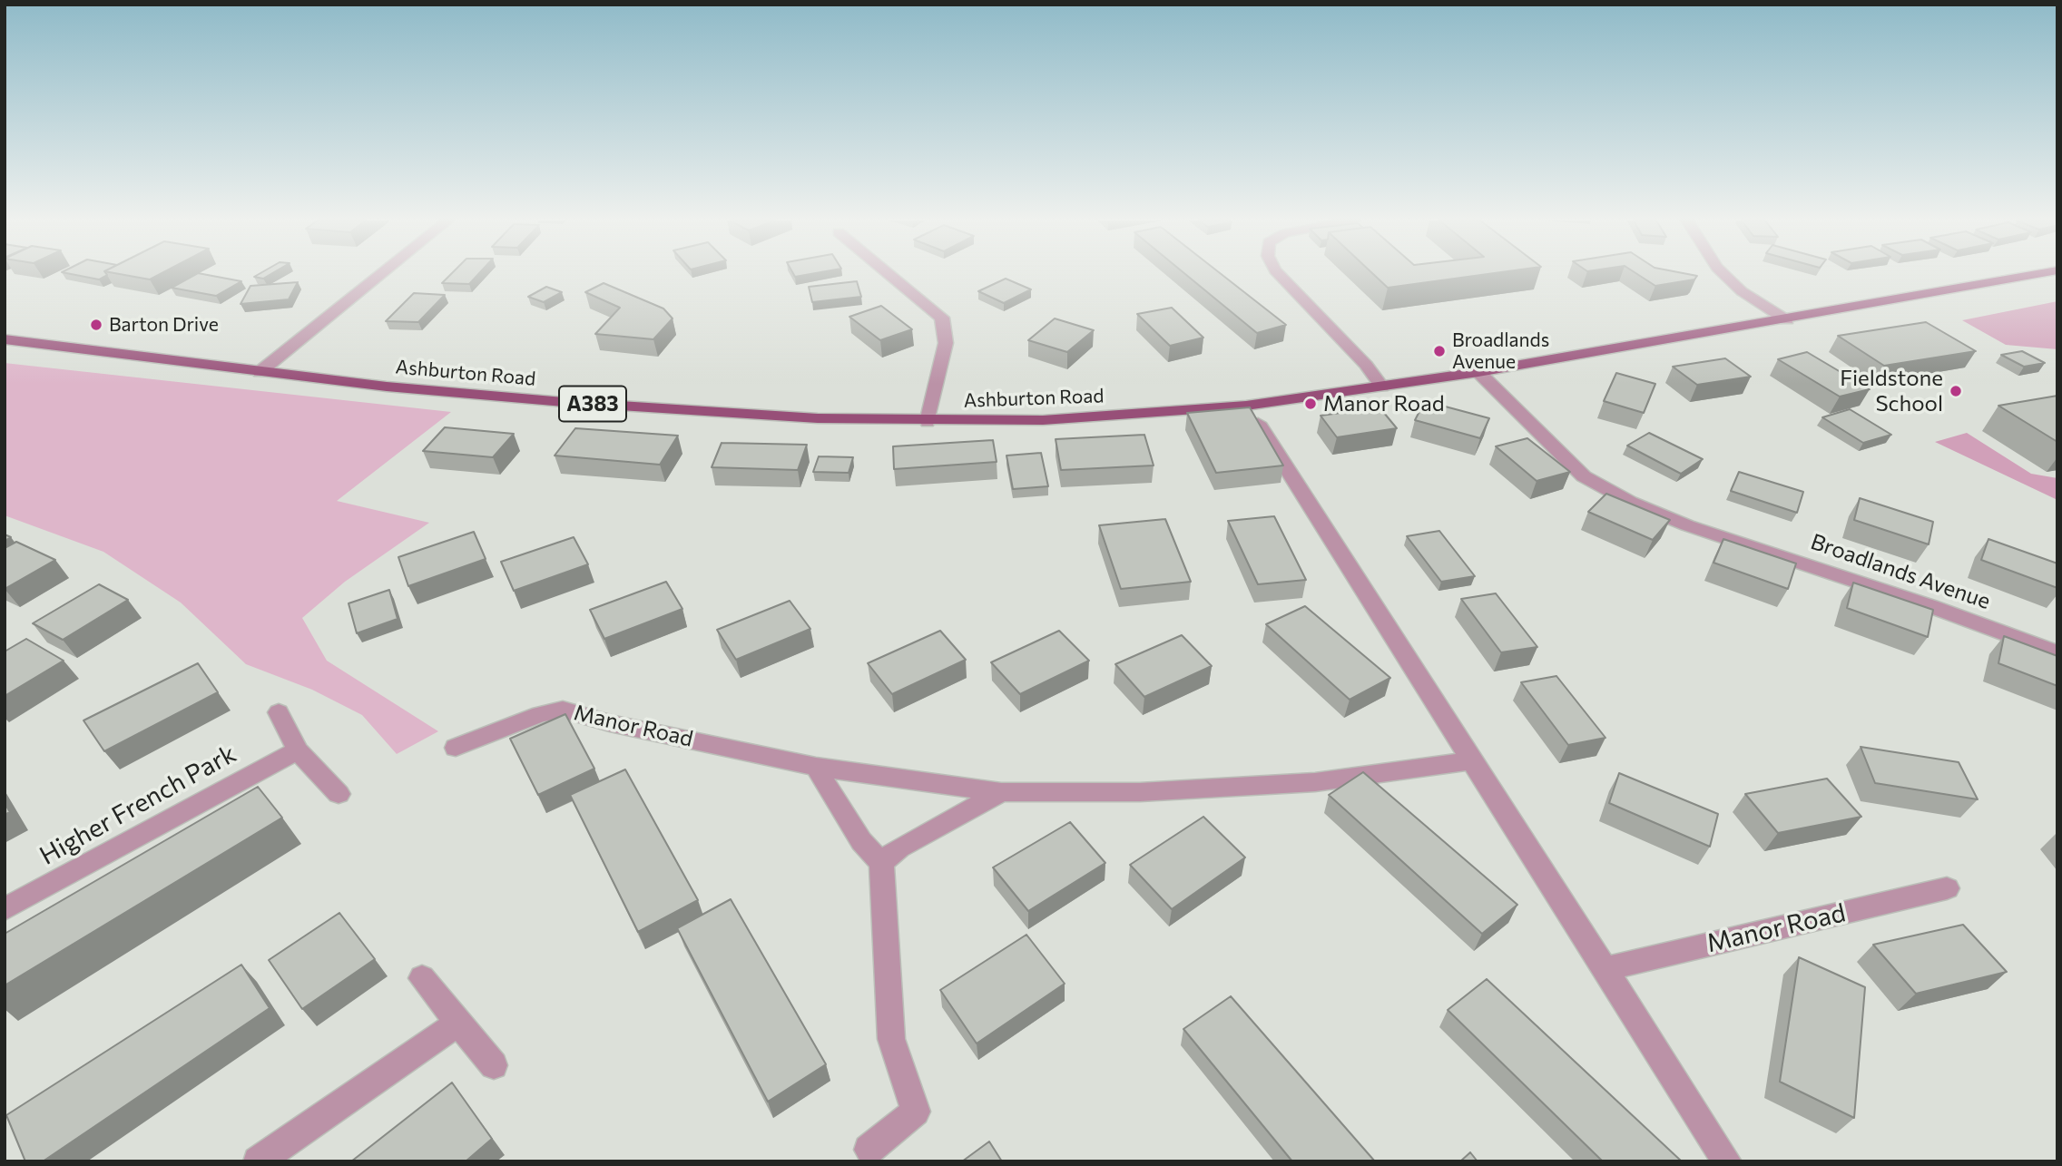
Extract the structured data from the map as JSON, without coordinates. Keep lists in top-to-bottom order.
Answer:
{
  "streets": {
    "main road": ["Ashburton Road", "A383"],
    "street": ["Broadlands Avenue", "Manor Road", "Higher French Park"]
  },
  "crossings": [
    ["Ashburton Road", "Broadlands Avenue"]
  ],
  "places": [
    "Barton Drive",
    "Broadlands Avenue",
    "Fieldstone School",
    "Manor Road"
  ]
}
